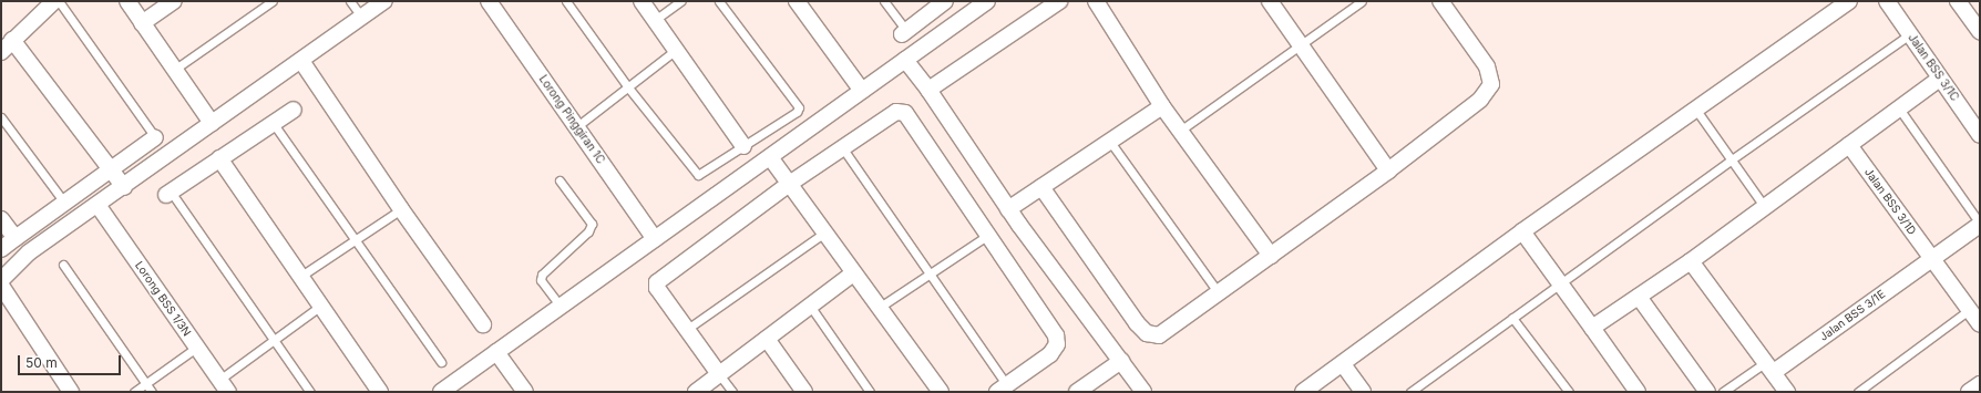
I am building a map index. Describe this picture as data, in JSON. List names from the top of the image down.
{
  "streets": {
    "street": [
      "Jalan BSS 3/1C",
      "Lorong Pinggiran 1C",
      "Jalan BSS 3/1D",
      "Lorong BSS 1/3N",
      "Jalan BSS 3/1E"
    ]
  },
  "crossings": [
    ["Jalan BSS 3/1D", "Jalan BSS 3/1E"]
  ],
  "scale_bar": "50 m"
}
